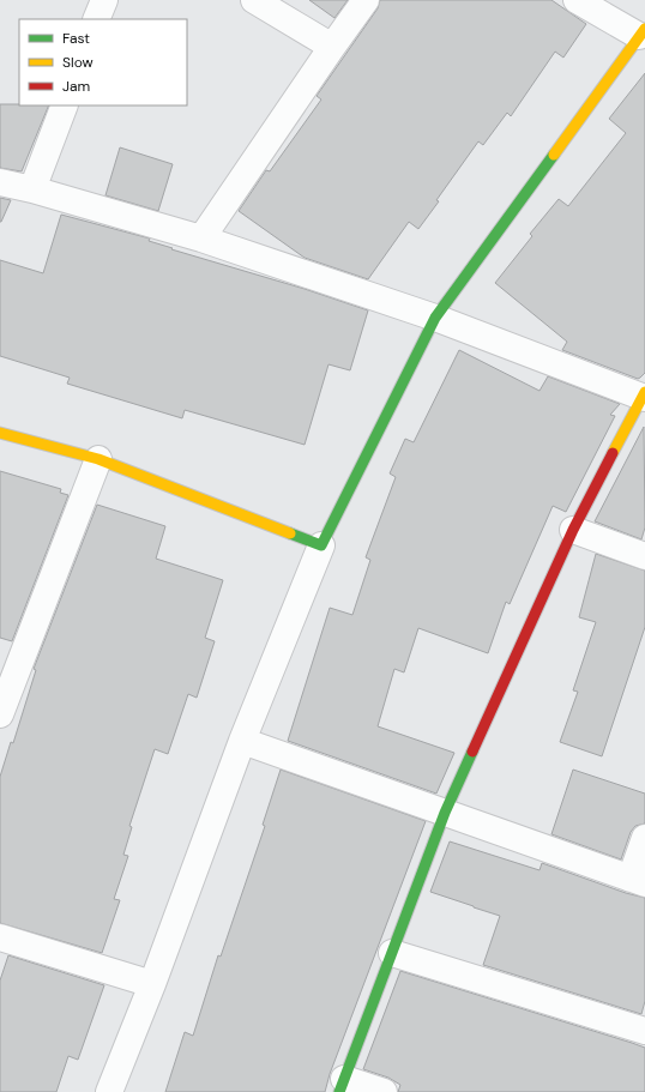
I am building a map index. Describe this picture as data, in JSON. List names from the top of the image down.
{
  "legend": ["Fast", "Slow", "Jam"]
}
